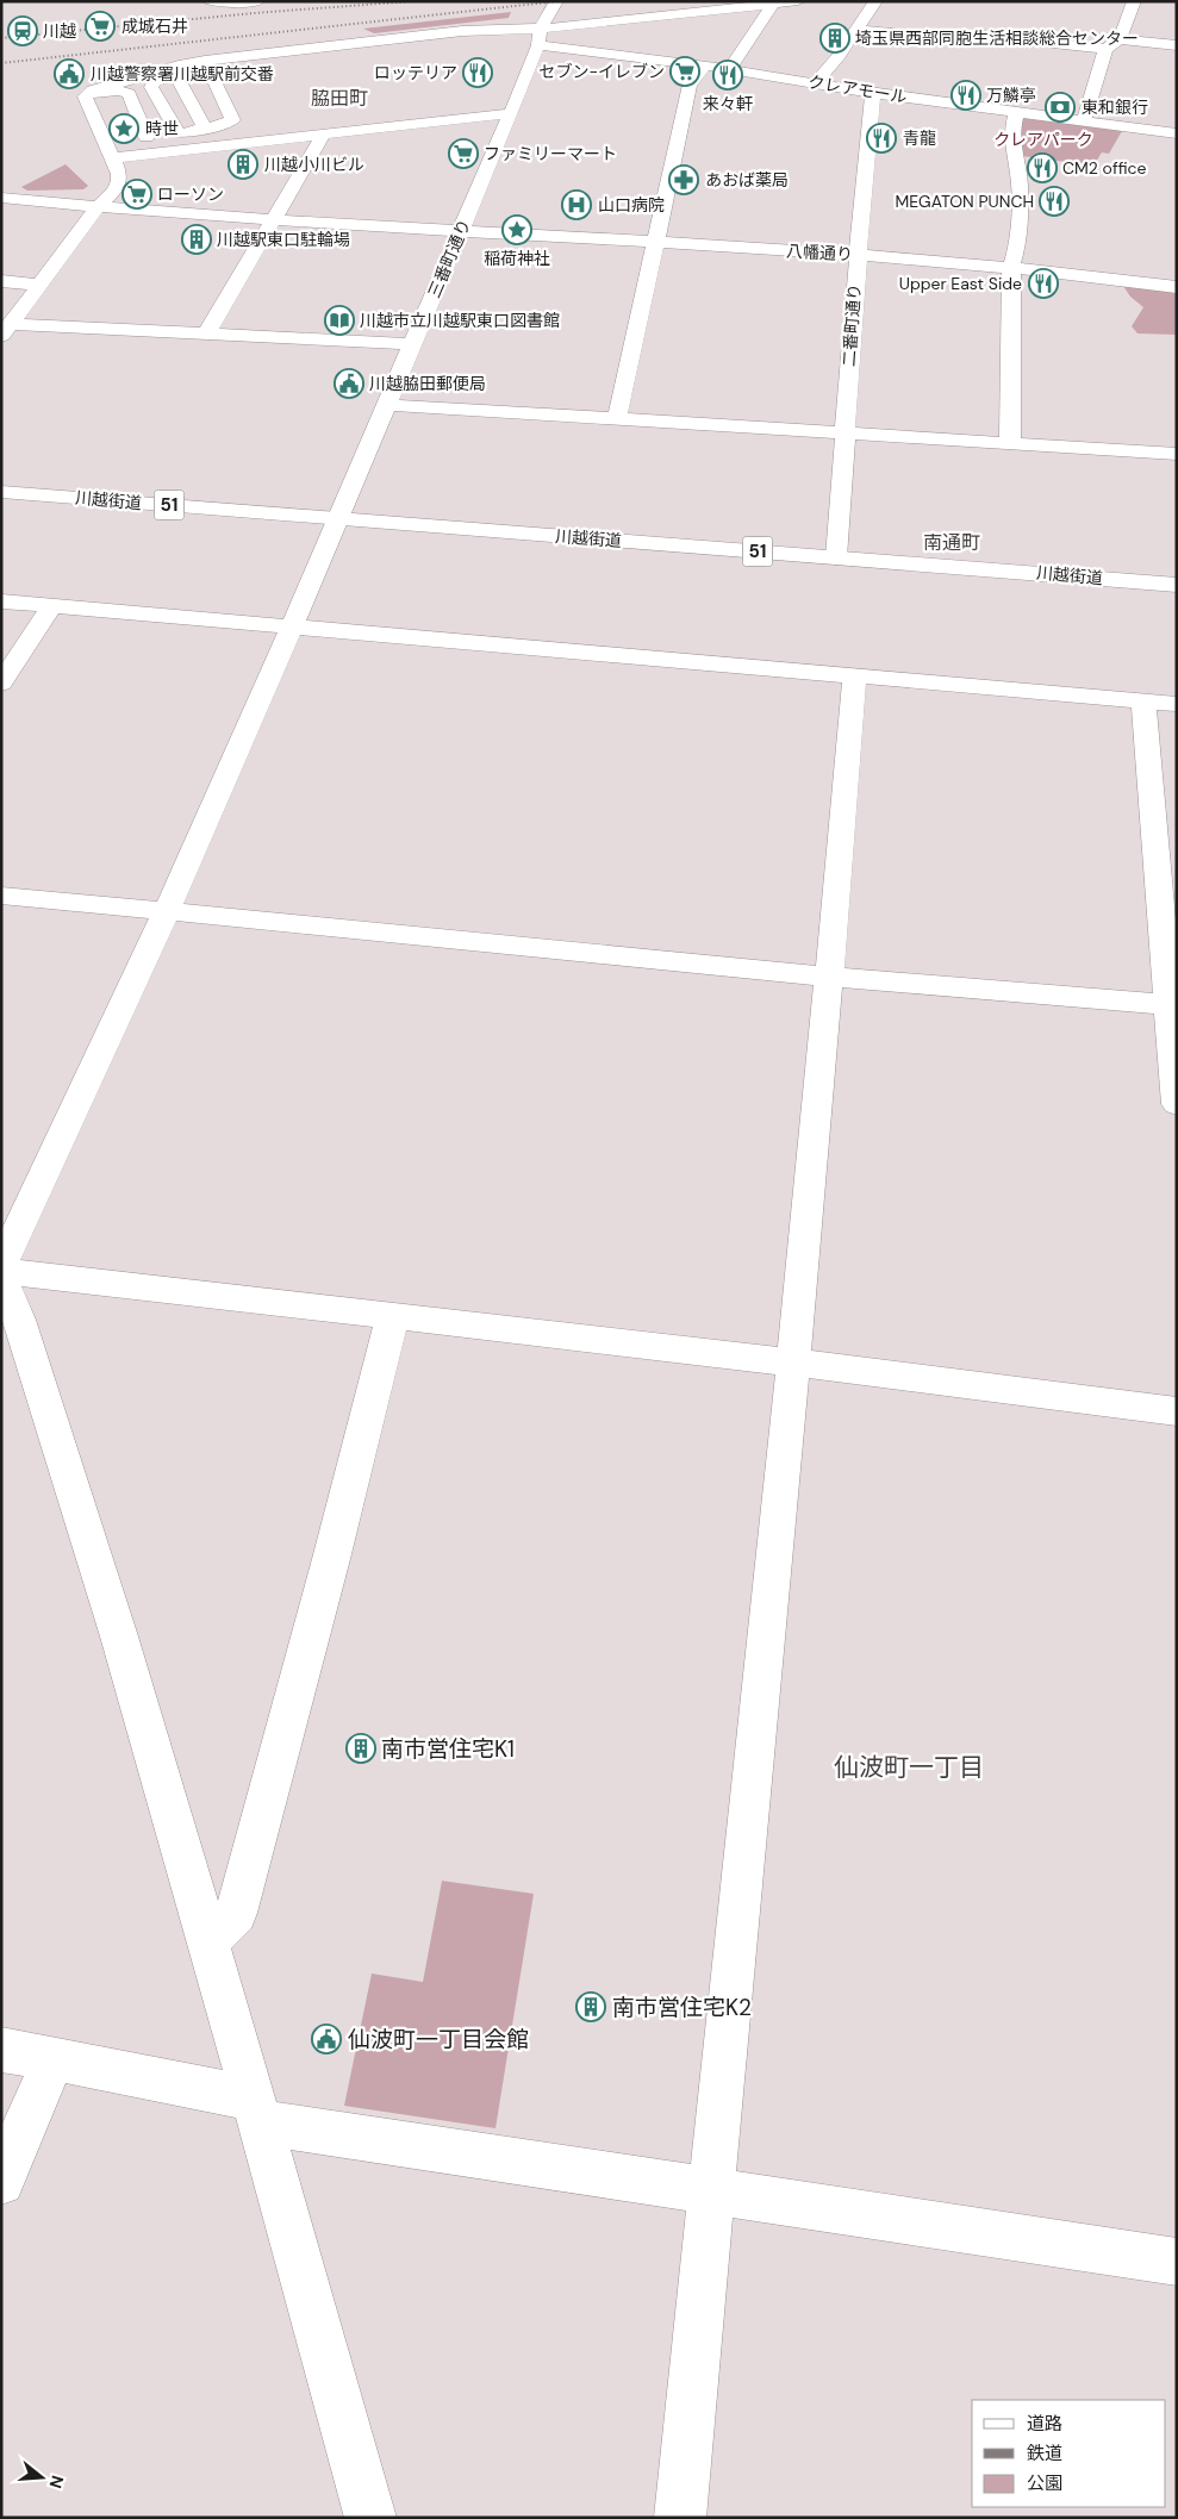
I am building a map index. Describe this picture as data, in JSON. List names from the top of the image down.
{
  "streets": {
    "street": [
      "クレアモール",
      "八幡通り",
      "三番町通り",
      "二番町通り",
      "川越街道",
      "51"
    ]
  },
  "crossings": [
    ["クレアモール", "三番町通り"],
    ["クレアモール", "二番町通り"],
    ["八幡通り", "三番町通り"],
    ["八幡通り", "二番町通り"],
    ["三番町通り", "川越街道"],
    ["二番町通り", "川越街道"]
  ],
  "districts": ["脇田町", "南通町", "仙波町一丁目"],
  "parks": ["クレアパーク"],
  "places": {
    "supermarket": [
      "成城石井",
      "セブン-イレブン",
      "ファミリーマート",
      "ローソン"
    ],
    "station": ["川越"],
    "building": [
      "埼玉県西部同胞生活相談総合センター",
      "川越小川ビル",
      "川越駅東口駐輪場",
      "南市営住宅K1",
      "南市営住宅K2"
    ],
    "restaurant": [
      "ロッテリア",
      "来々軒",
      "万鱗亭",
      "青龍",
      "CM2 office",
      "MEGATON PUNCH",
      "Upper East Side"
    ],
    "public building": ["川越警察署川越駅前交番", "川越脇田郵便局", "仙波町一丁目会館"],
    "bank": ["東和銀行"],
    "place": ["時世", "稲荷神社"],
    "pharmacy": ["あおば薬局"],
    "hospital": ["山口病院"],
    "library": ["川越市立川越駅東口図書館"]
  },
  "legend": ["道路", "鉄道", "公園"],
  "north": "right"
}
